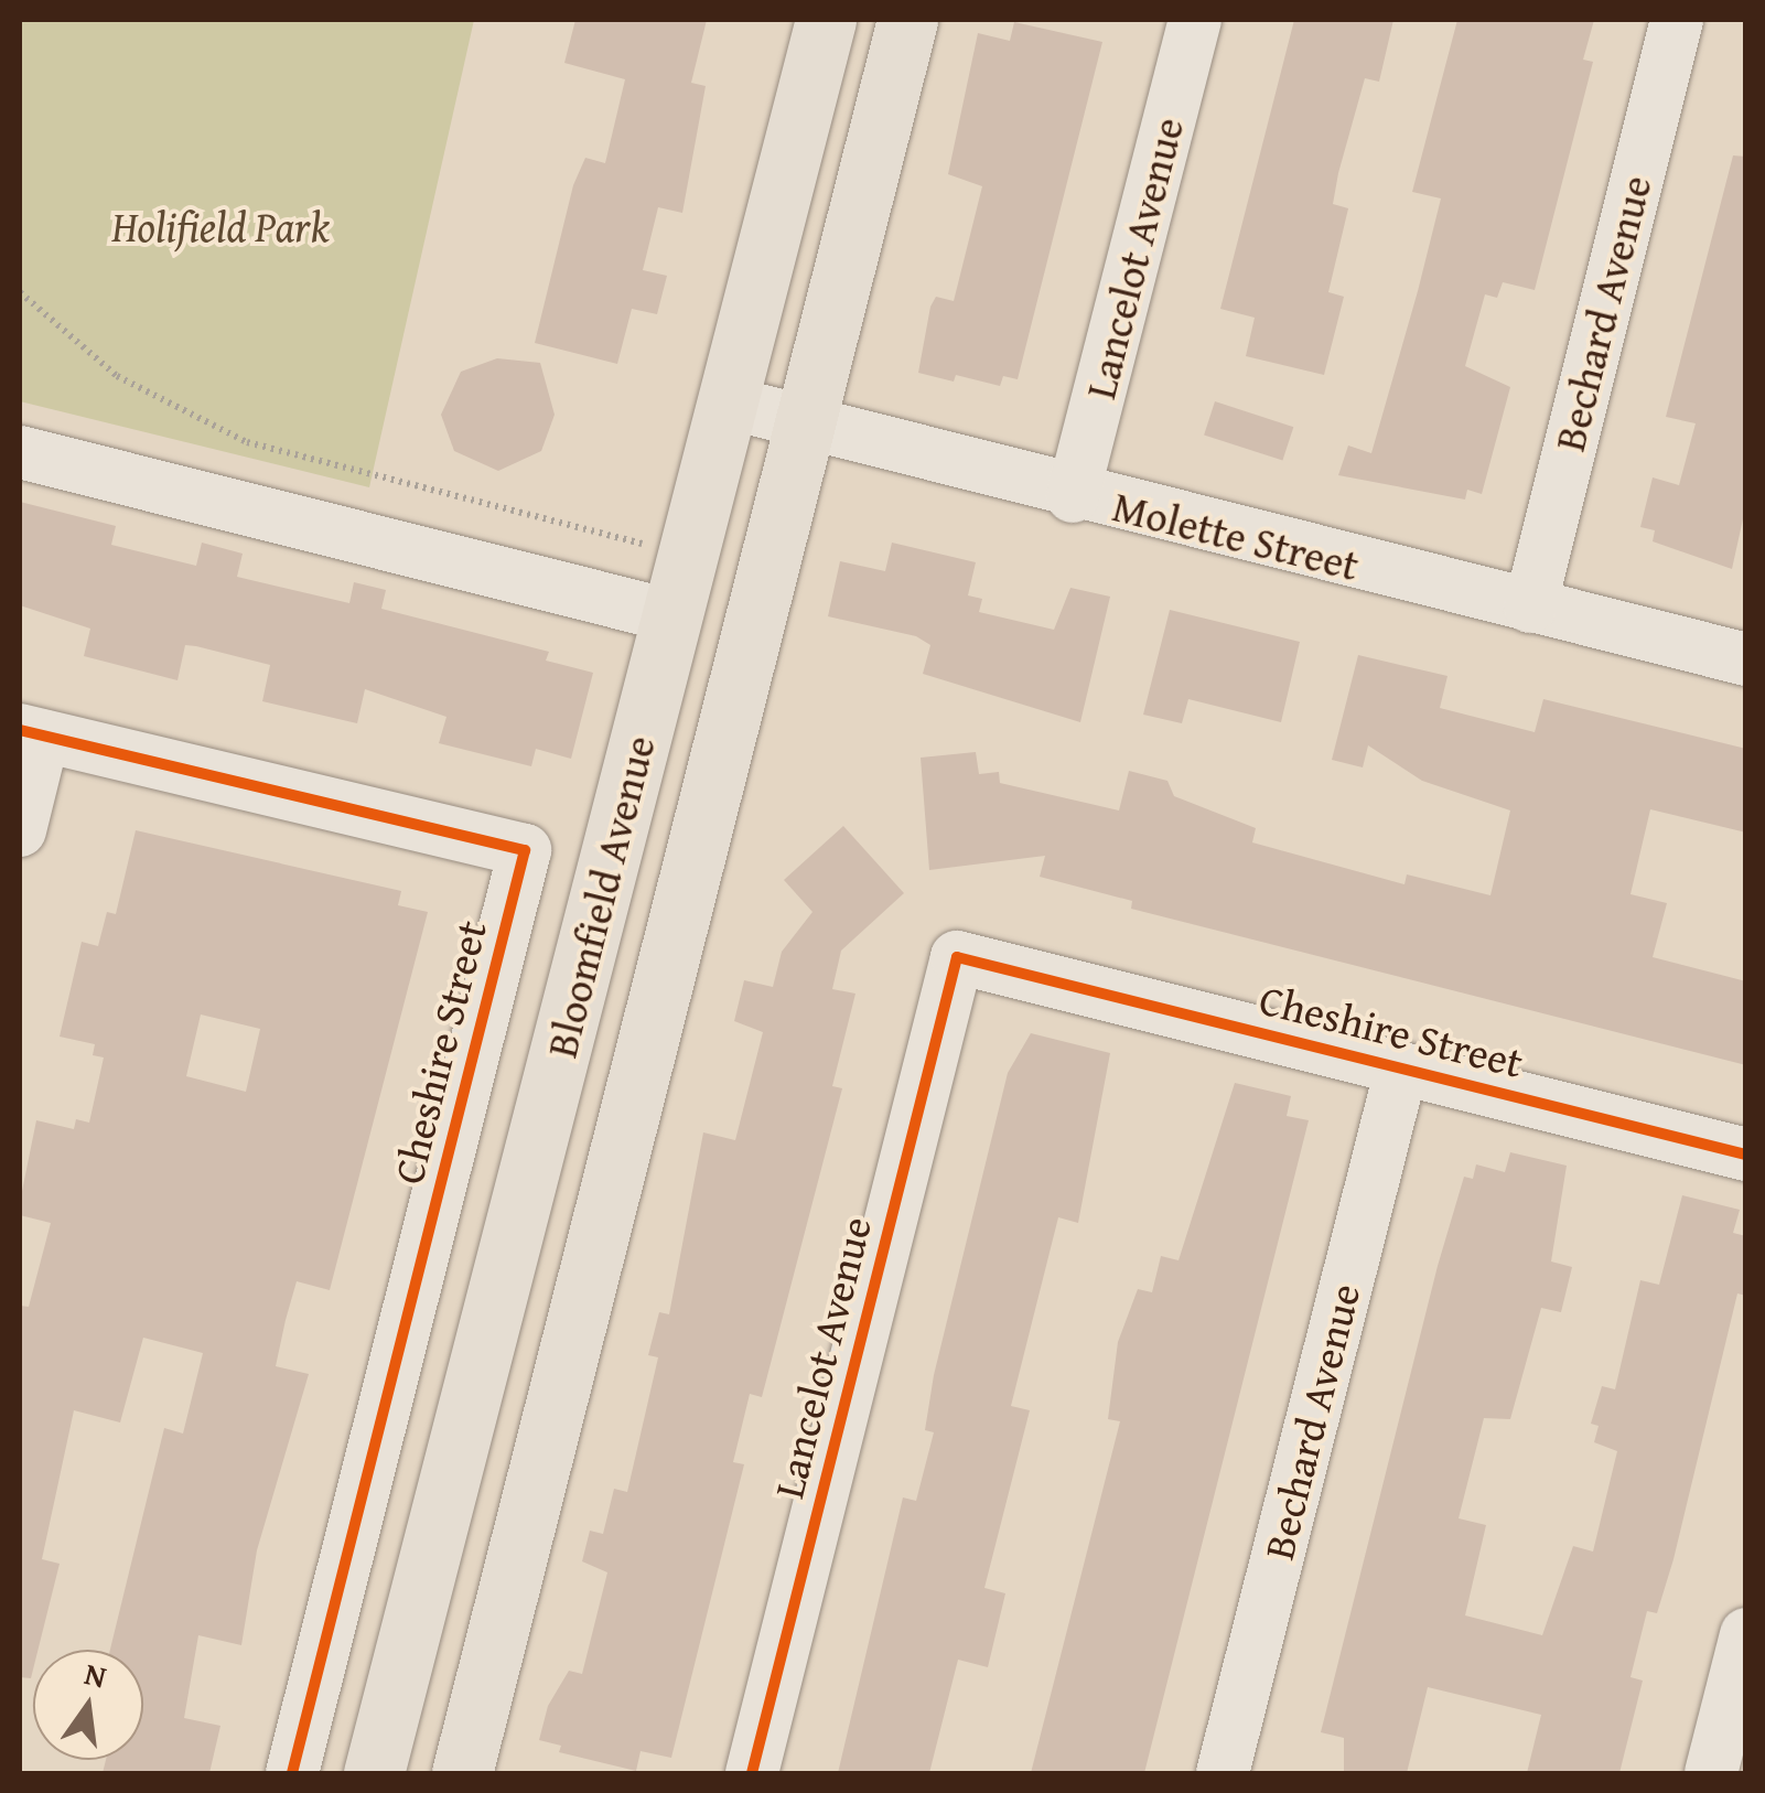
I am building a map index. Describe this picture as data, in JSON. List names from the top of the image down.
{
  "streets": {
    "main road": ["Bloomfield Avenue"],
    "street": [
      "Lancelot Avenue",
      "Bechard Avenue",
      "Molette Street",
      "Cheshire Street"
    ]
  },
  "crossings": [
    ["Lancelot Avenue", "Molette Street"],
    ["Lancelot Avenue", "Cheshire Street"],
    ["Bechard Avenue", "Molette Street"],
    ["Bechard Avenue", "Cheshire Street"],
    ["Molette Street", "Bloomfield Avenue"]
  ],
  "parks": ["Holifield Park"],
  "north": "top"
}
